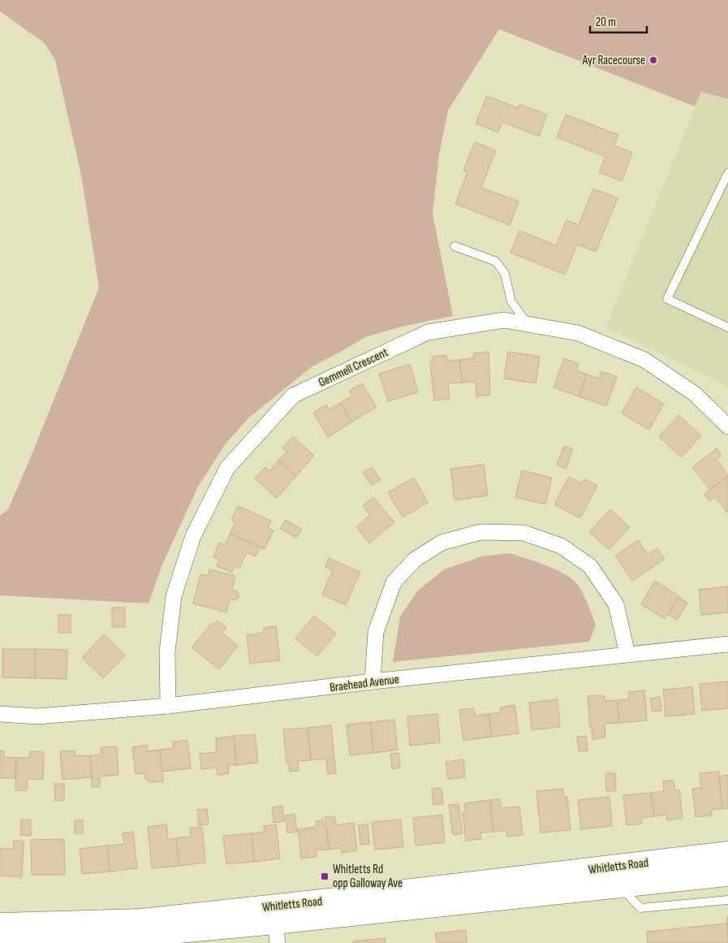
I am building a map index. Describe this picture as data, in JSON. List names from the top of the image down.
{
  "streets": {
    "main road": ["Whitletts Road"],
    "street": ["Gemmell Crescent", "Braehead Avenue"]
  },
  "crossings": [
    ["Gemmell Crescent", "Braehead Avenue"]
  ],
  "places": {
    "other": ["Ayr Racecourse"],
    "transit": ["Whitletts Rd opp Galloway Ave"]
  },
  "scale_bar": "20 m"
}
